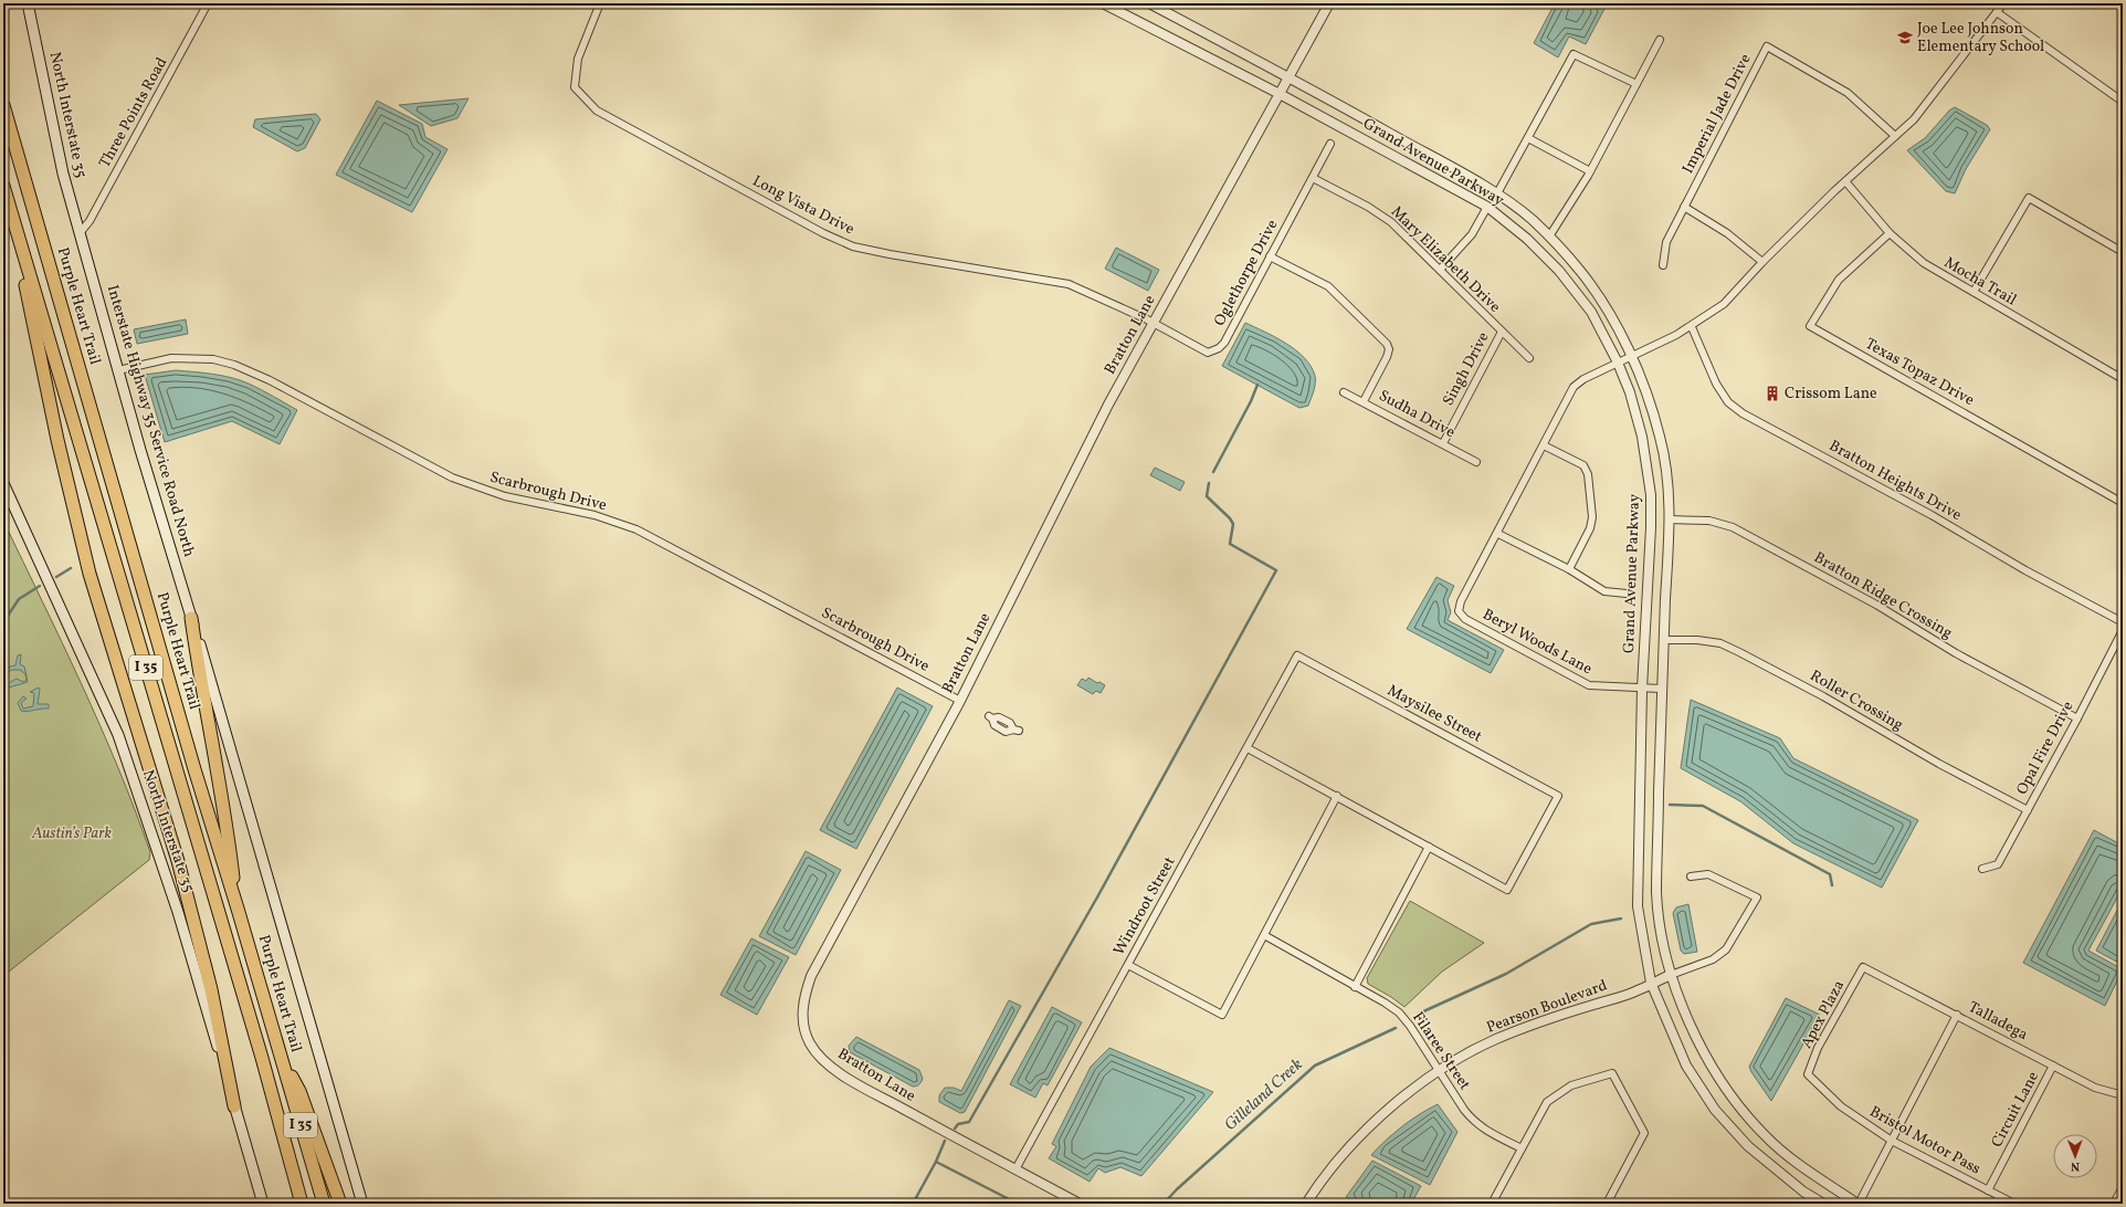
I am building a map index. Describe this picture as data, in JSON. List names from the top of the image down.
{
  "streets": {
    "highway": ["Purple Heart Trail", "I 35"],
    "main road": ["North Interstate 35", "Interstate Highway 35 Service Road North"],
    "street": [
      "Three Points Road",
      "Imperial Jade Drive",
      "Grand Avenue Parkway",
      "Long Vista Drive",
      "Mary Elizabeth Drive",
      "Oglethorpe Drive",
      "Mocha Trail",
      "Bratton Lane",
      "Singh Drive",
      "Texas Topaz Drive",
      "Sudha Drive",
      "Bratton Heights Drive",
      "Scarbrough Drive",
      "Bratton Ridge Crossing",
      "Beryl Woods Lane",
      "Roller Crossing",
      "Maysilee Street",
      "Opal Fire Drive",
      "Windroot Street",
      "Pearson Boulevard",
      "Apex Plaza",
      "Talladega",
      "Filaree Street",
      "Circuit Lane",
      "Bristol Motor Pass"
    ]
  },
  "crossings": [
    ["Three Points Road", "North Interstate 35"],
    ["Three Points Road", "Interstate Highway 35 Service Road North"],
    ["North Interstate 35", "Interstate Highway 35 Service Road North"],
    ["Grand Avenue Parkway", "Bratton Lane"],
    ["Grand Avenue Parkway", "Bratton Ridge Crossing"],
    ["Grand Avenue Parkway", "Beryl Woods Lane"],
    ["Grand Avenue Parkway", "Roller Crossing"],
    ["Grand Avenue Parkway", "Pearson Boulevard"],
    ["Long Vista Drive", "Oglethorpe Drive"],
    ["Long Vista Drive", "Bratton Lane"],
    ["Mary Elizabeth Drive", "Oglethorpe Drive"],
    ["Mary Elizabeth Drive", "Singh Drive"],
    ["Oglethorpe Drive", "Bratton Lane"],
    ["Mocha Trail", "Texas Topaz Drive"],
    ["Bratton Lane", "Scarbrough Drive"],
    ["Bratton Lane", "Windroot Street"],
    ["Singh Drive", "Sudha Drive"],
    ["Interstate Highway 35 Service Road North", "Scarbrough Drive"],
    ["Bratton Ridge Crossing", "Opal Fire Drive"],
    ["Roller Crossing", "Opal Fire Drive"],
    ["Maysilee Street", "Windroot Street"],
    ["Pearson Boulevard", "Filaree Street"],
    ["Apex Plaza", "Talladega"],
    ["Apex Plaza", "Bristol Motor Pass"],
    ["Talladega", "Circuit Lane"],
    ["Circuit Lane", "Bristol Motor Pass"]
  ],
  "water": ["Gilleland Creek"],
  "parks": ["Austin’s Park"],
  "places": {
    "school or university": ["Joe Lee Johnson Elementary School"],
    "building": ["Crissom Lane"]
  },
  "north": "bottom"
}
